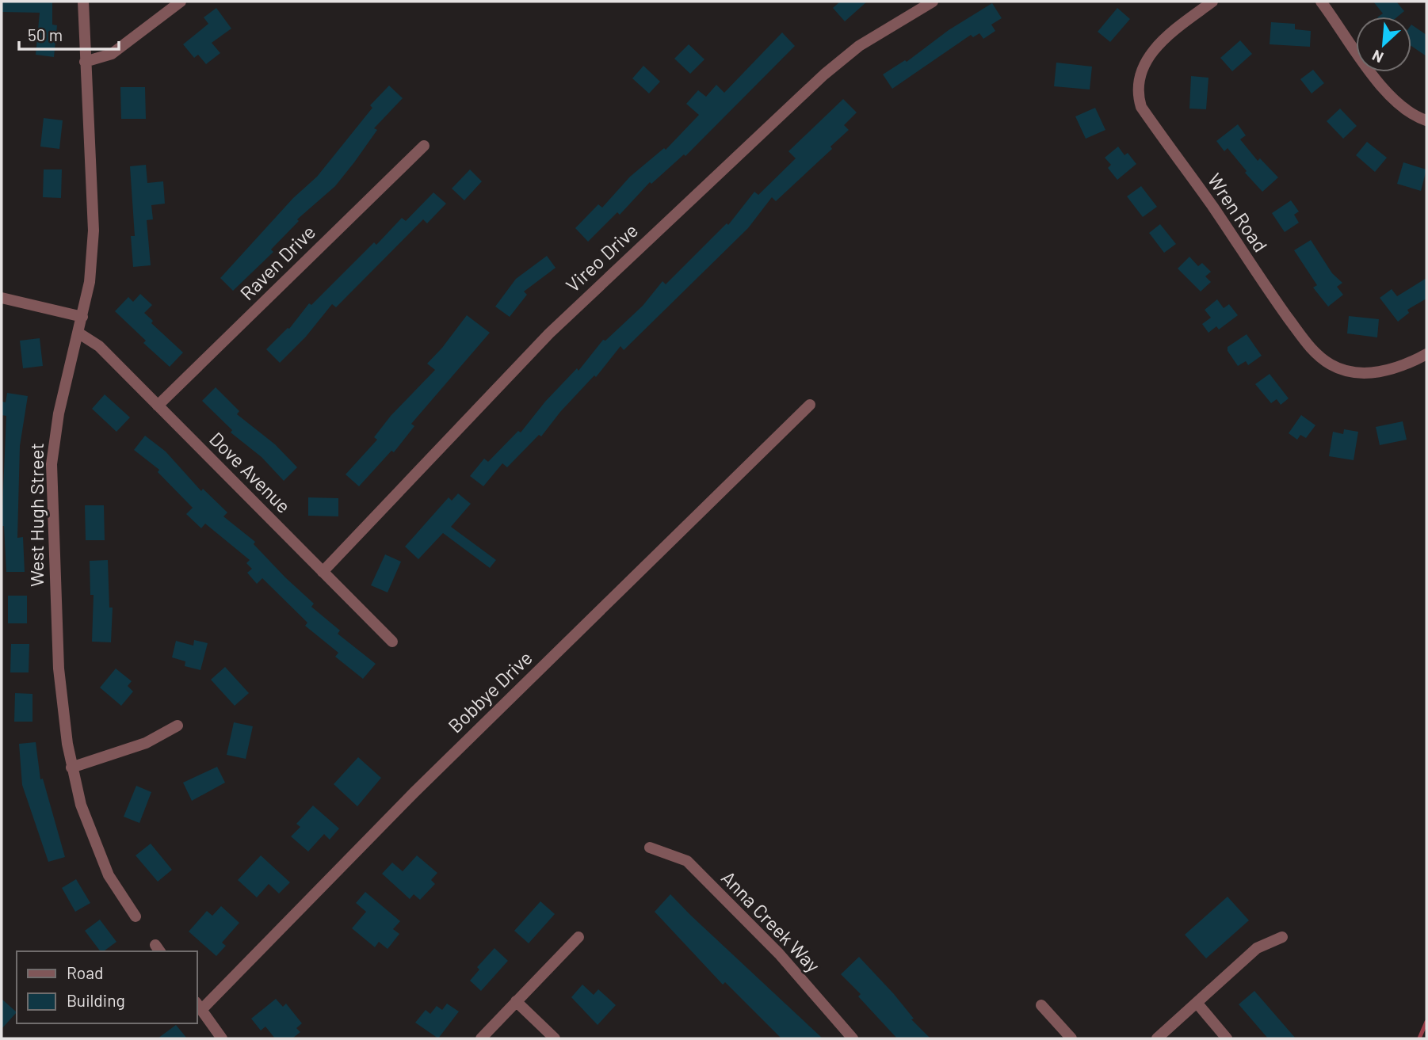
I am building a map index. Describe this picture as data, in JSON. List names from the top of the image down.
{
  "streets": {
    "street": [
      "Wren Road",
      "Vireo Drive",
      "Raven Drive",
      "Dove Avenue",
      "West Hugh Street",
      "Bobbye Drive",
      "Anna Creek Way"
    ]
  },
  "crossings": [
    ["Vireo Drive", "Dove Avenue"],
    ["Raven Drive", "Dove Avenue"],
    ["Dove Avenue", "West Hugh Street"]
  ],
  "legend": ["Road", "Building"],
  "scale_bar": "50 m",
  "north": "bottom left"
}
